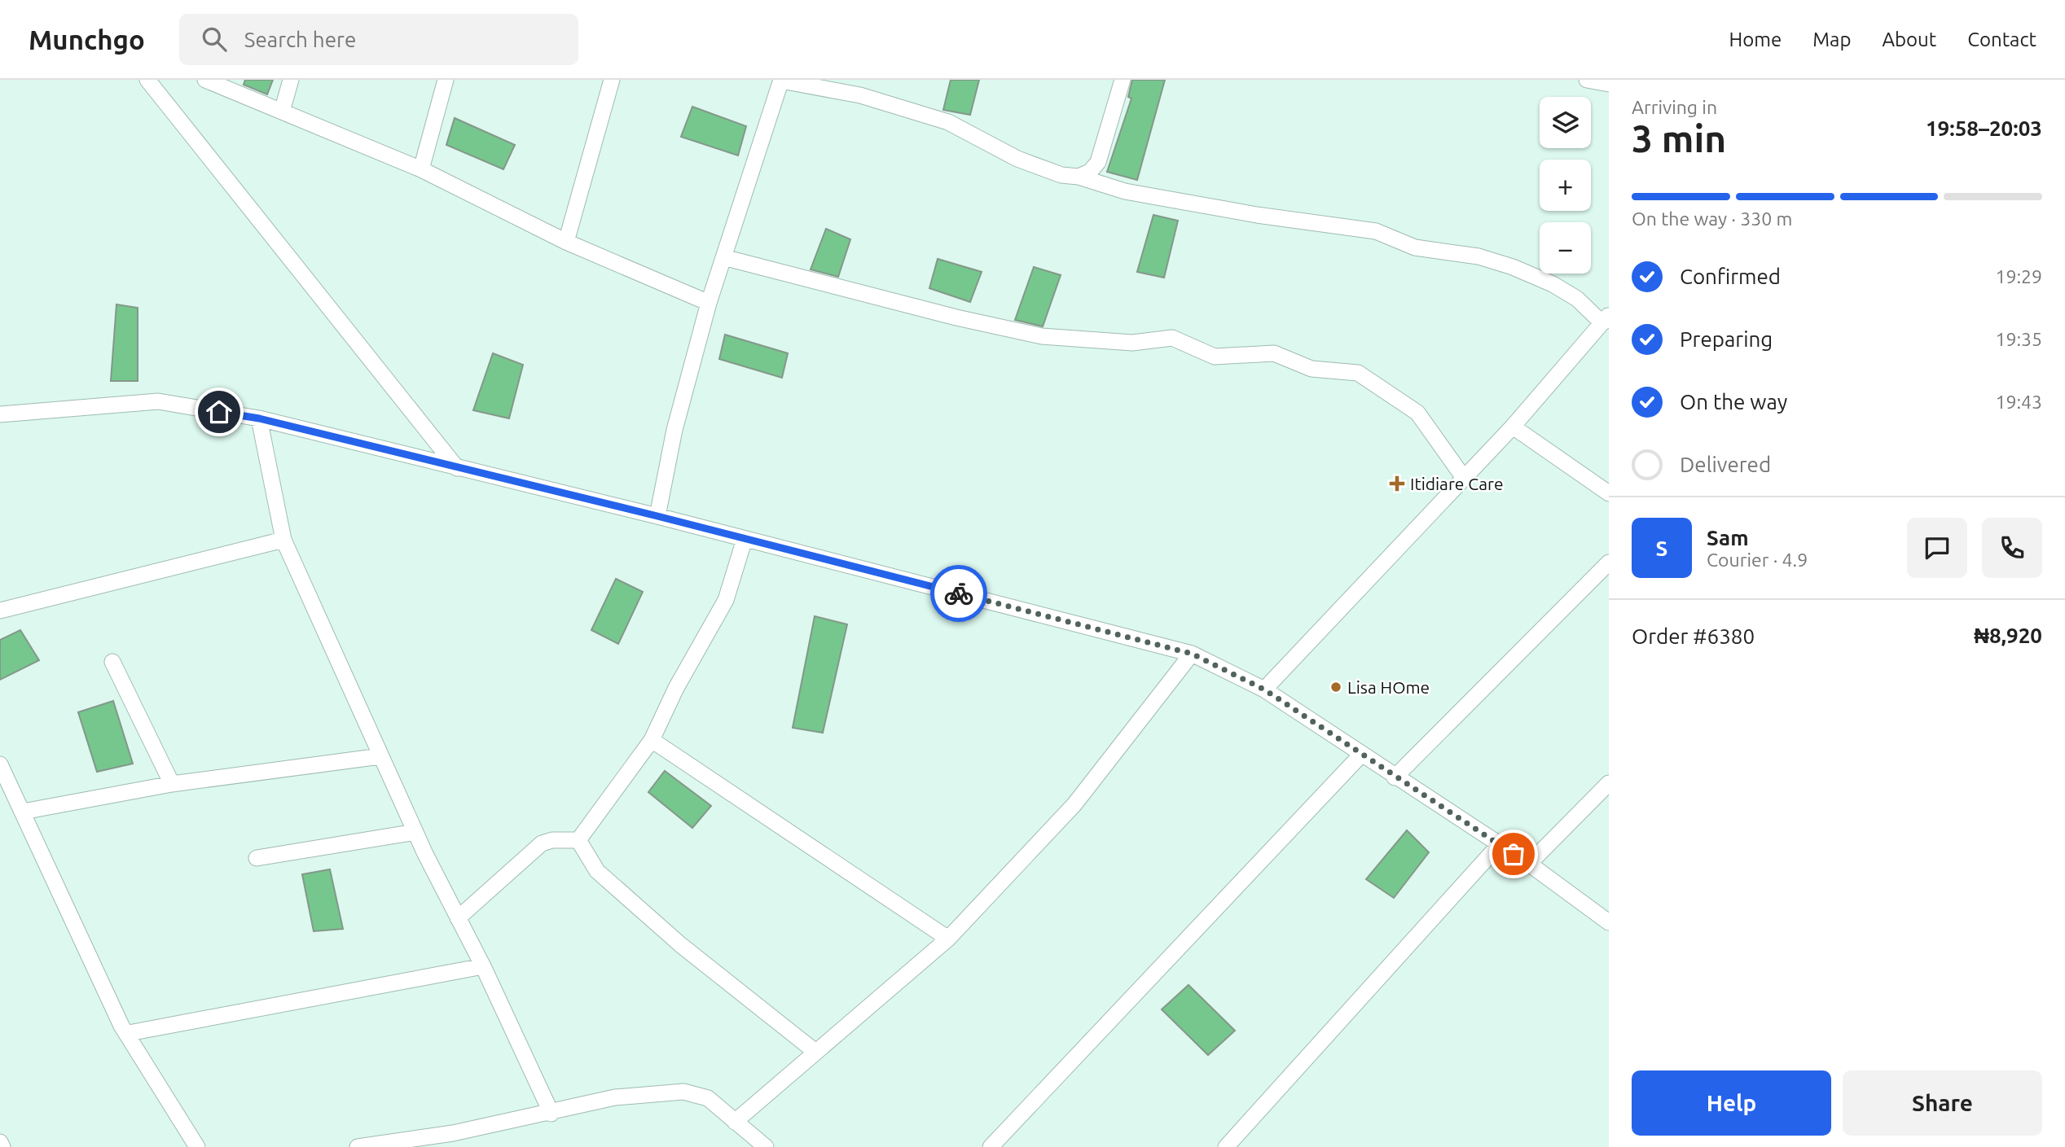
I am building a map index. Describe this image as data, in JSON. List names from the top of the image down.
{
  "places": {
    "health": ["Itidiare Care"],
    "other": ["Lisa HOme"]
  },
  "page": {
    "header": "Munchgo",
    "search": "Search here",
    "nav": [
      "Home",
      "Map",
      "About",
      "Contact"
    ],
    "heading": ["3 min", "Arriving in", "19:58–20:03"],
    "panel": [
      "Sam",
      "Courier · 4.9",
      "Order #6380",
      "₦8,920"
    ],
    "map_buttons": ["+", "−"],
    "bar": "On the way · 330 m",
    "list": [
      ["Confirmed", "19:29"],
      ["Preparing", "19:35"],
      ["On the way", "19:43"],
      "Delivered"
    ],
    "round": "S",
    "buttons": ["Help", "Share"]
  }
}
